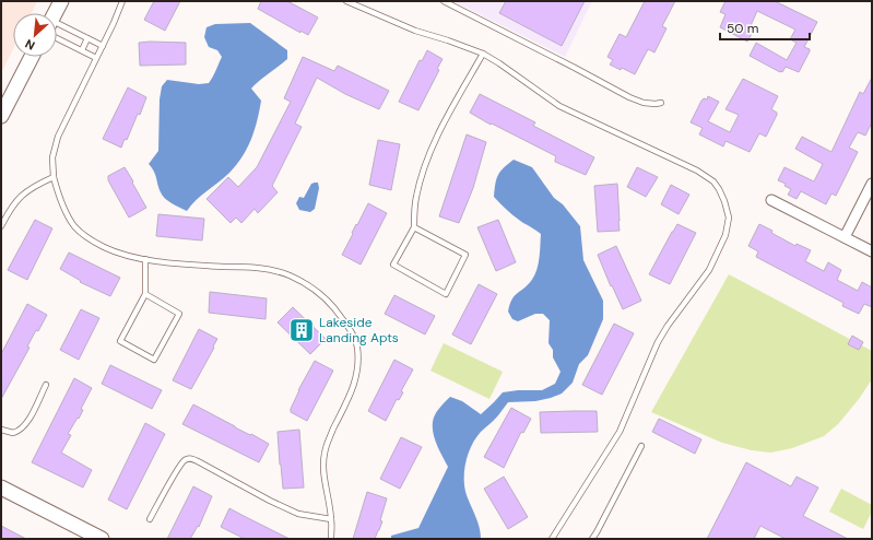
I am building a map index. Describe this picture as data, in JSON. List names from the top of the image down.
{
  "places": {
    "building": ["Lakeside Landing Apts"]
  },
  "scale_bar": "50 m",
  "north": "bottom left"
}
